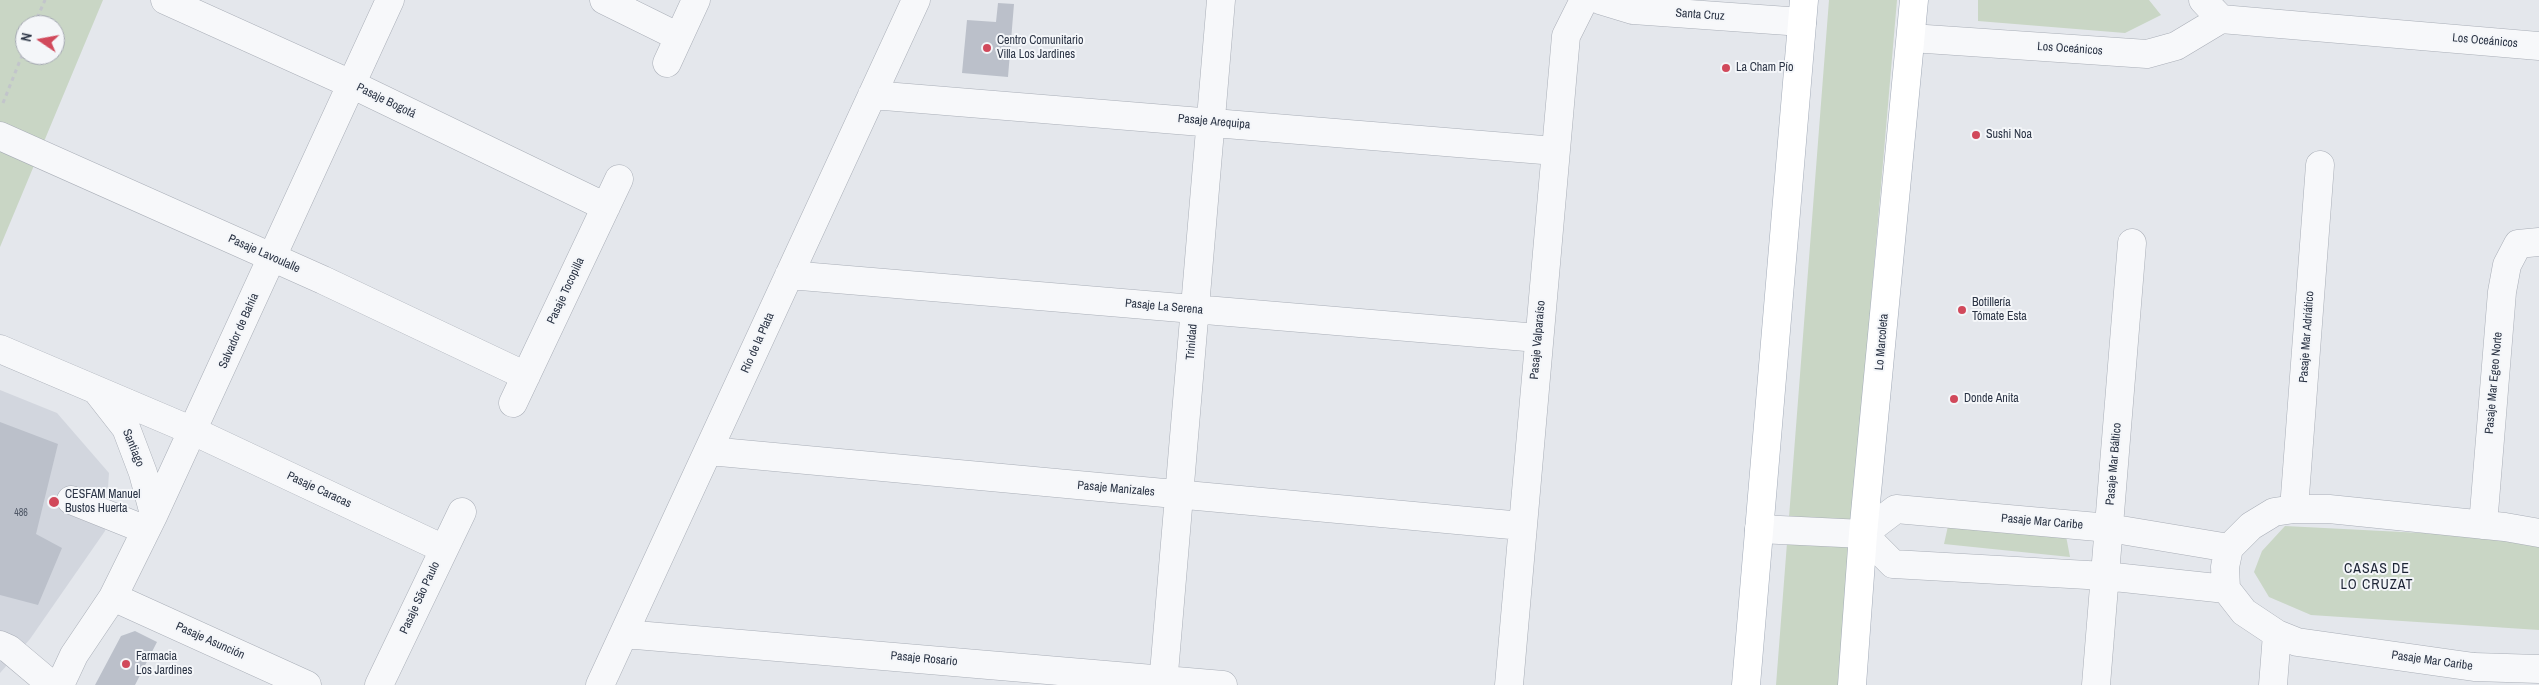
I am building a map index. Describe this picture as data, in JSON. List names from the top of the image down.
{
  "streets": {
    "main road": ["Lo Marcoleta"],
    "street": [
      "Santa Cruz",
      "Los Oceánicos",
      "Pasaje Bogotá",
      "Pasaje Arequipa",
      "Pasaje Lavoulalle",
      "Pasaje Tocopilla",
      "Pasaje La Serena",
      "Salvador de Bahía",
      "Pasaje Mar Adriático",
      "Pasaje Valparaíso",
      "Trinidad",
      "Río de la Plata",
      "Pasaje Mar Egeo Norte",
      "Santiago",
      "Pasaje Mar Báltico",
      "Pasaje Manizales",
      "Pasaje Caracas",
      "Pasaje Mar Caribe",
      "Pasaje São Paulo",
      "Pasaje Asunción",
      "Pasaje Rosario"
    ]
  },
  "crossings": [
    ["Los Oceánicos", "Lo Marcoleta"],
    ["Pasaje Bogotá", "Pasaje Tocopilla"],
    ["Pasaje Bogotá", "Salvador de Bahía"],
    ["Pasaje Arequipa", "Pasaje Valparaíso"],
    ["Pasaje Arequipa", "Trinidad"],
    ["Pasaje Arequipa", "Río de la Plata"],
    ["Pasaje Lavoulalle", "Pasaje Tocopilla"],
    ["Pasaje Lavoulalle", "Salvador de Bahía"],
    ["Pasaje La Serena", "Pasaje Valparaíso"],
    ["Pasaje La Serena", "Trinidad"],
    ["Pasaje La Serena", "Río de la Plata"],
    ["Salvador de Bahía", "Santiago"],
    ["Salvador de Bahía", "Pasaje Caracas"],
    ["Salvador de Bahía", "Pasaje Asunción"],
    ["Pasaje Valparaíso", "Pasaje Manizales"],
    ["Trinidad", "Pasaje Manizales"],
    ["Trinidad", "Pasaje Rosario"],
    ["Lo Marcoleta", "Pasaje Mar Caribe"],
    ["Río de la Plata", "Pasaje Manizales"],
    ["Río de la Plata", "Pasaje Rosario"],
    ["Santiago", "Pasaje Caracas"],
    ["Pasaje Mar Báltico", "Pasaje Mar Caribe"],
    ["Pasaje Caracas", "Pasaje São Paulo"]
  ],
  "districts": ["CASAS DE LO CRUZAT"],
  "places": [
    "Centro Comunitario Villa Los Jardines",
    "La Cham Pío",
    "Sushi Noa",
    "Botillería Tómate Esta",
    "Donde Anita",
    "CESFAM Manuel Bustos Huerta",
    "Farmacia Los Jardines"
  ],
  "house_numbers": ["486"],
  "north": "left"
}
